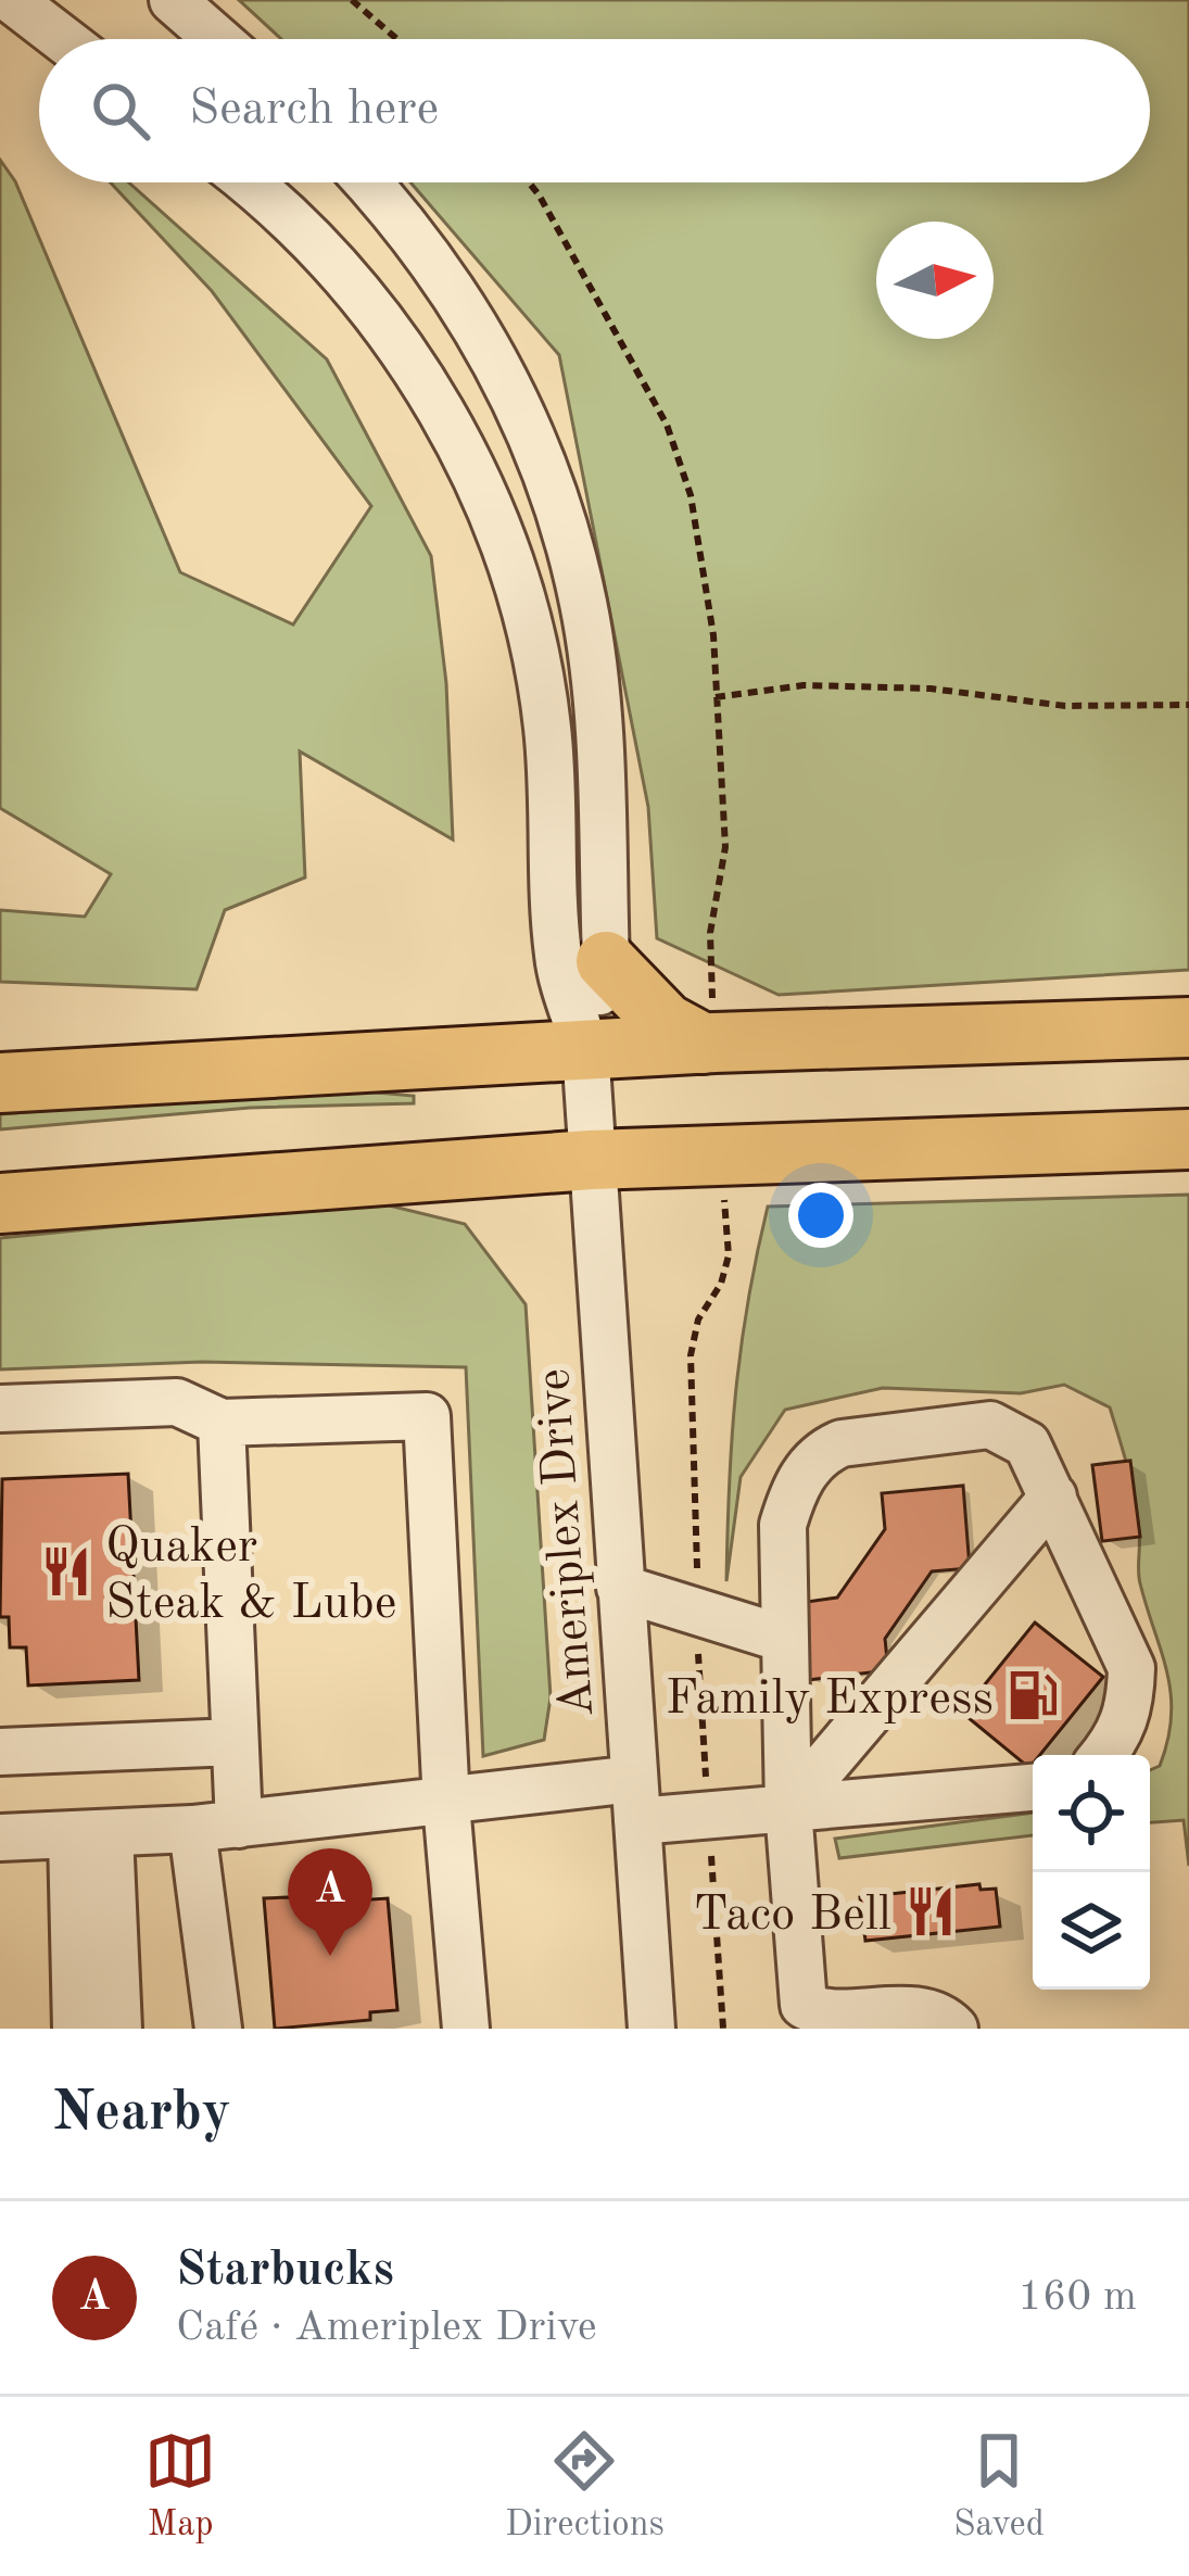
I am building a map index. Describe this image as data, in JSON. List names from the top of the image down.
{
  "streets": {
    "street": ["Ameriplex Drive"]
  },
  "places": {
    "restaurant": ["Quaker Steak & Lube", "Taco Bell"],
    "fuel station": ["Family Express"]
  },
  "north": "right",
  "page": {
    "search": "Search here",
    "pins": "A",
    "heading": "Nearby",
    "list": [
      {
        "mark": "A",
        "name": "Starbucks",
        "note": "Café · Ameriplex Drive",
        "value": "160 m"
      }
    ],
    "nav": ["Map", "Directions", "Saved"]
  }
}
